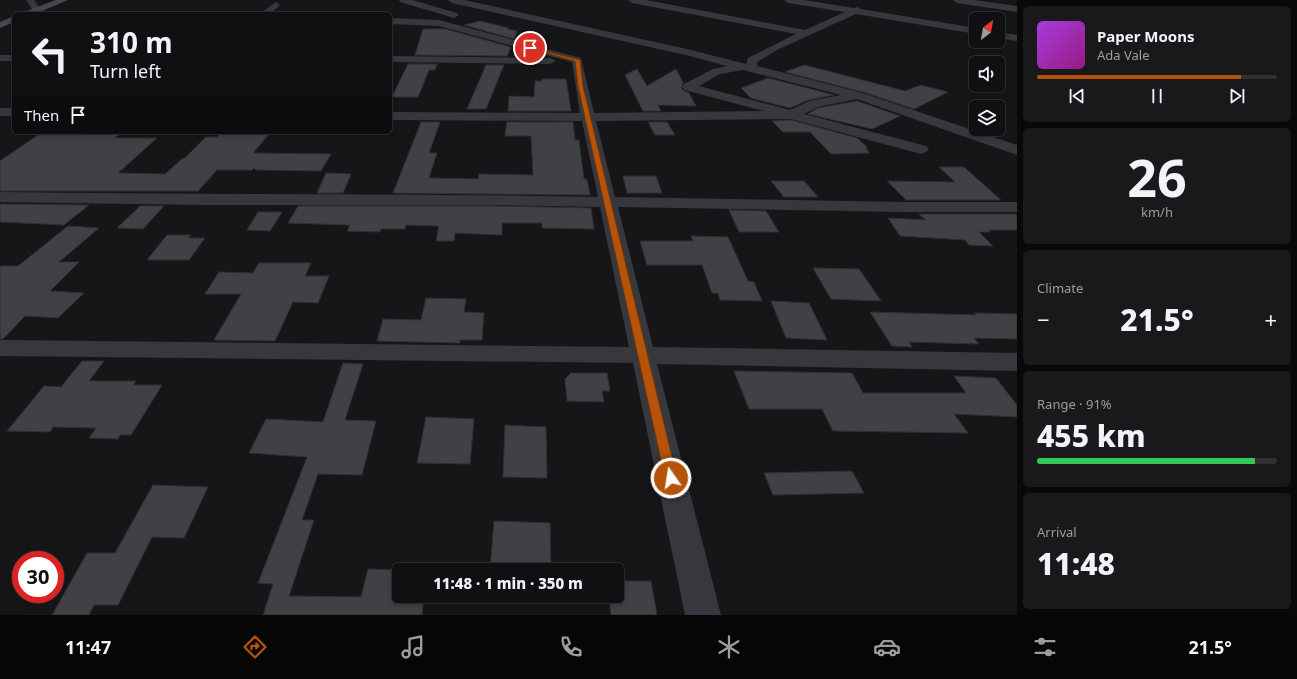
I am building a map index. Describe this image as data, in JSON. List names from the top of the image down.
{
  "north": "top right",
  "page": {
    "turn": ["310 m", "Turn left"],
    "song": ["Paper Moons", "Ada Vale"],
    "then": "Then",
    "tile": [
      ["26", "km/h"],
      "Climate",
      ["Range · 91%", "455 km"],
      ["Arrival", "11:48"]
    ],
    "heat": ["−", "21.5°", "+"],
    "limit": "30",
    "trip": "11:48 · 1 min · 350 m",
    "tabs": ["11:47", "21.5°"]
  }
}
